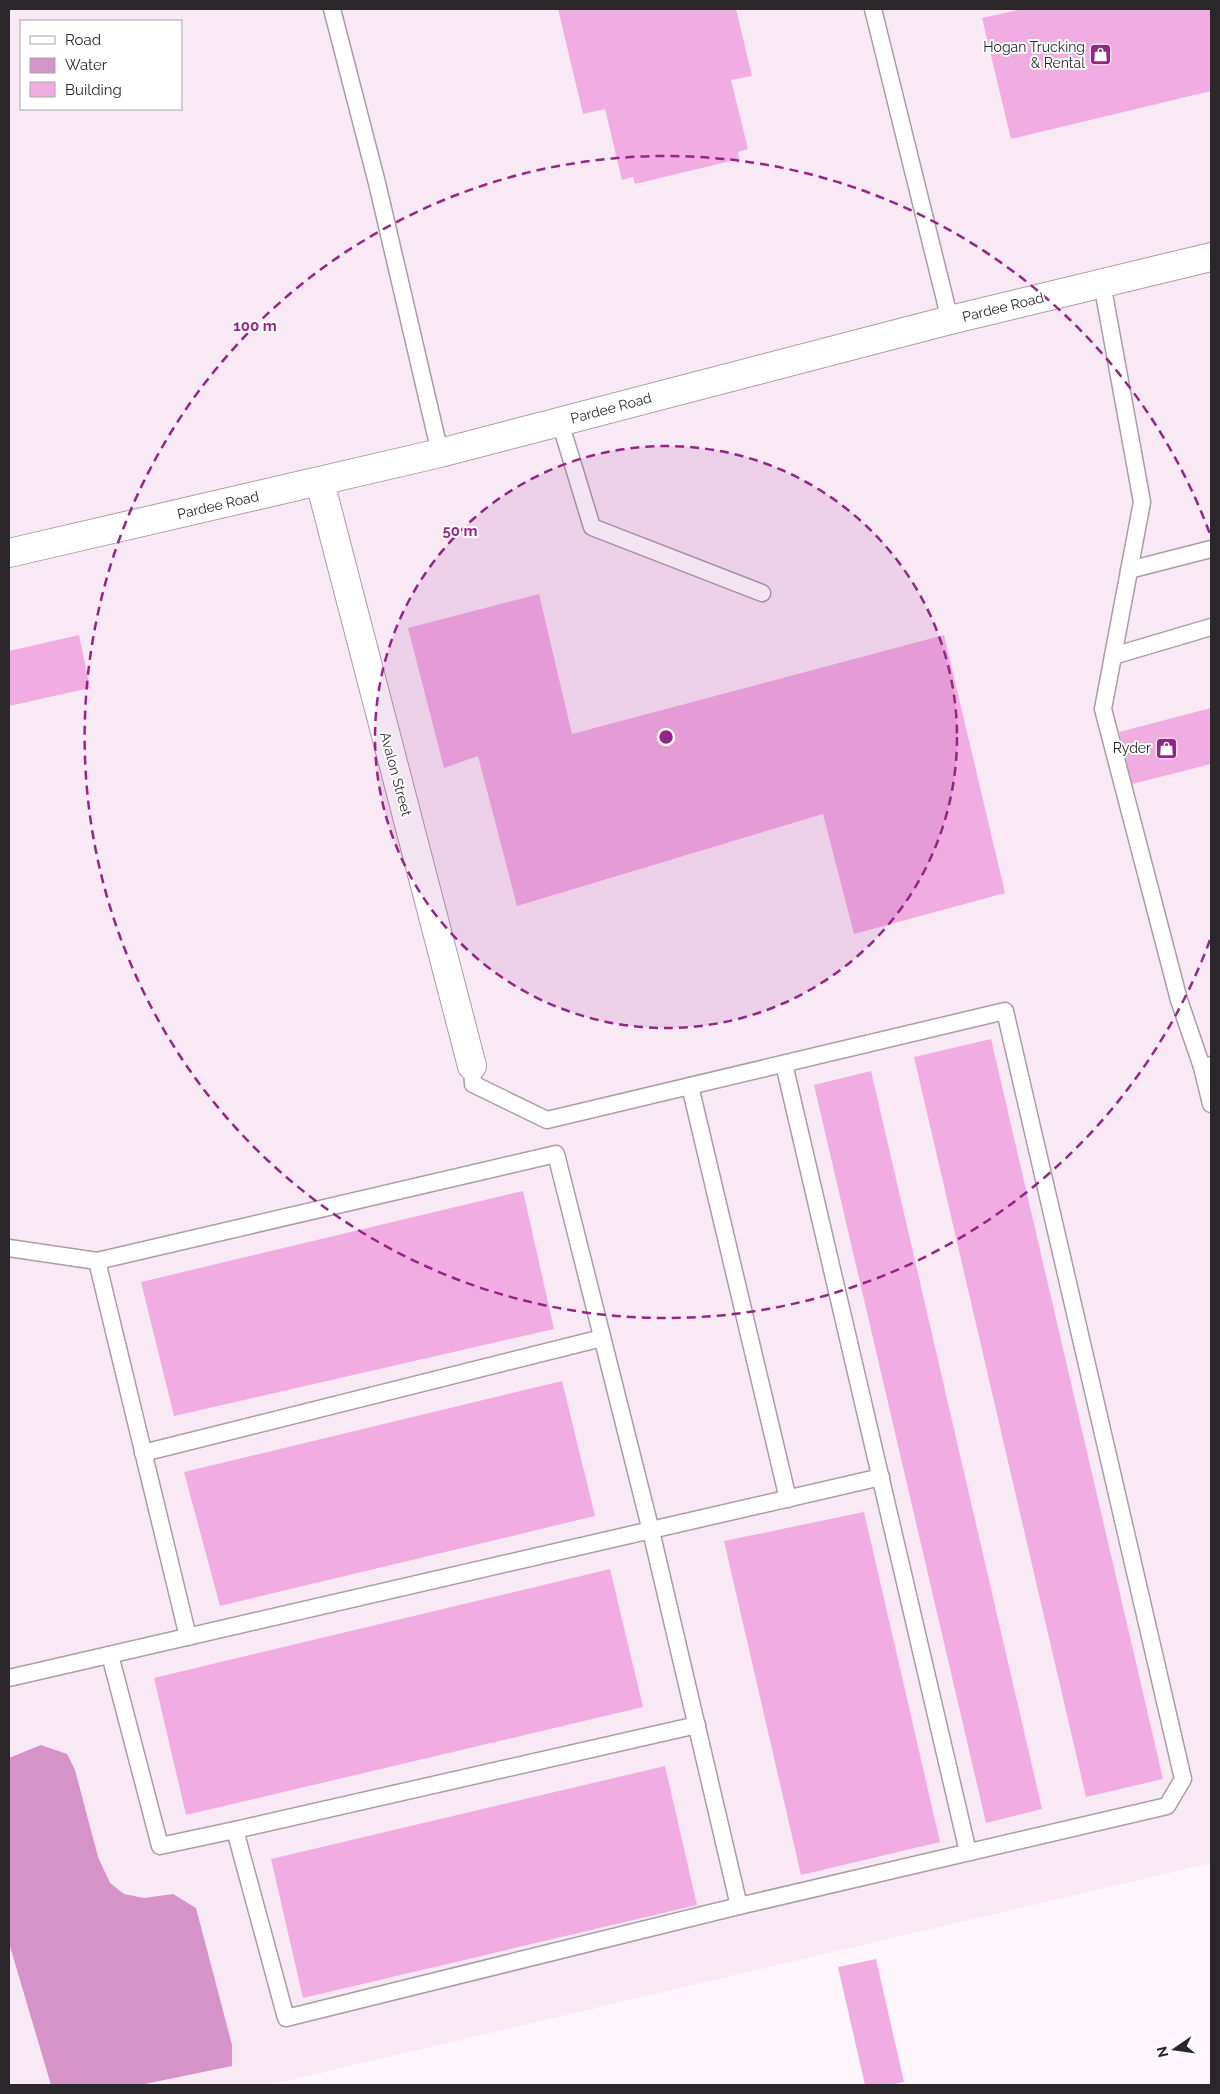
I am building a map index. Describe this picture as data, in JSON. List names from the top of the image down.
{
  "streets": {
    "street": ["Pardee Road", "Avalon Street"]
  },
  "crossings": [
    ["Pardee Road", "Avalon Street"]
  ],
  "places": {
    "shop": ["Hogan Trucking & Rental", "Ryder"]
  },
  "legend": ["Road", "Water", "Building"],
  "north": "left",
  "rings": ["100 m", "50 m"]
}
